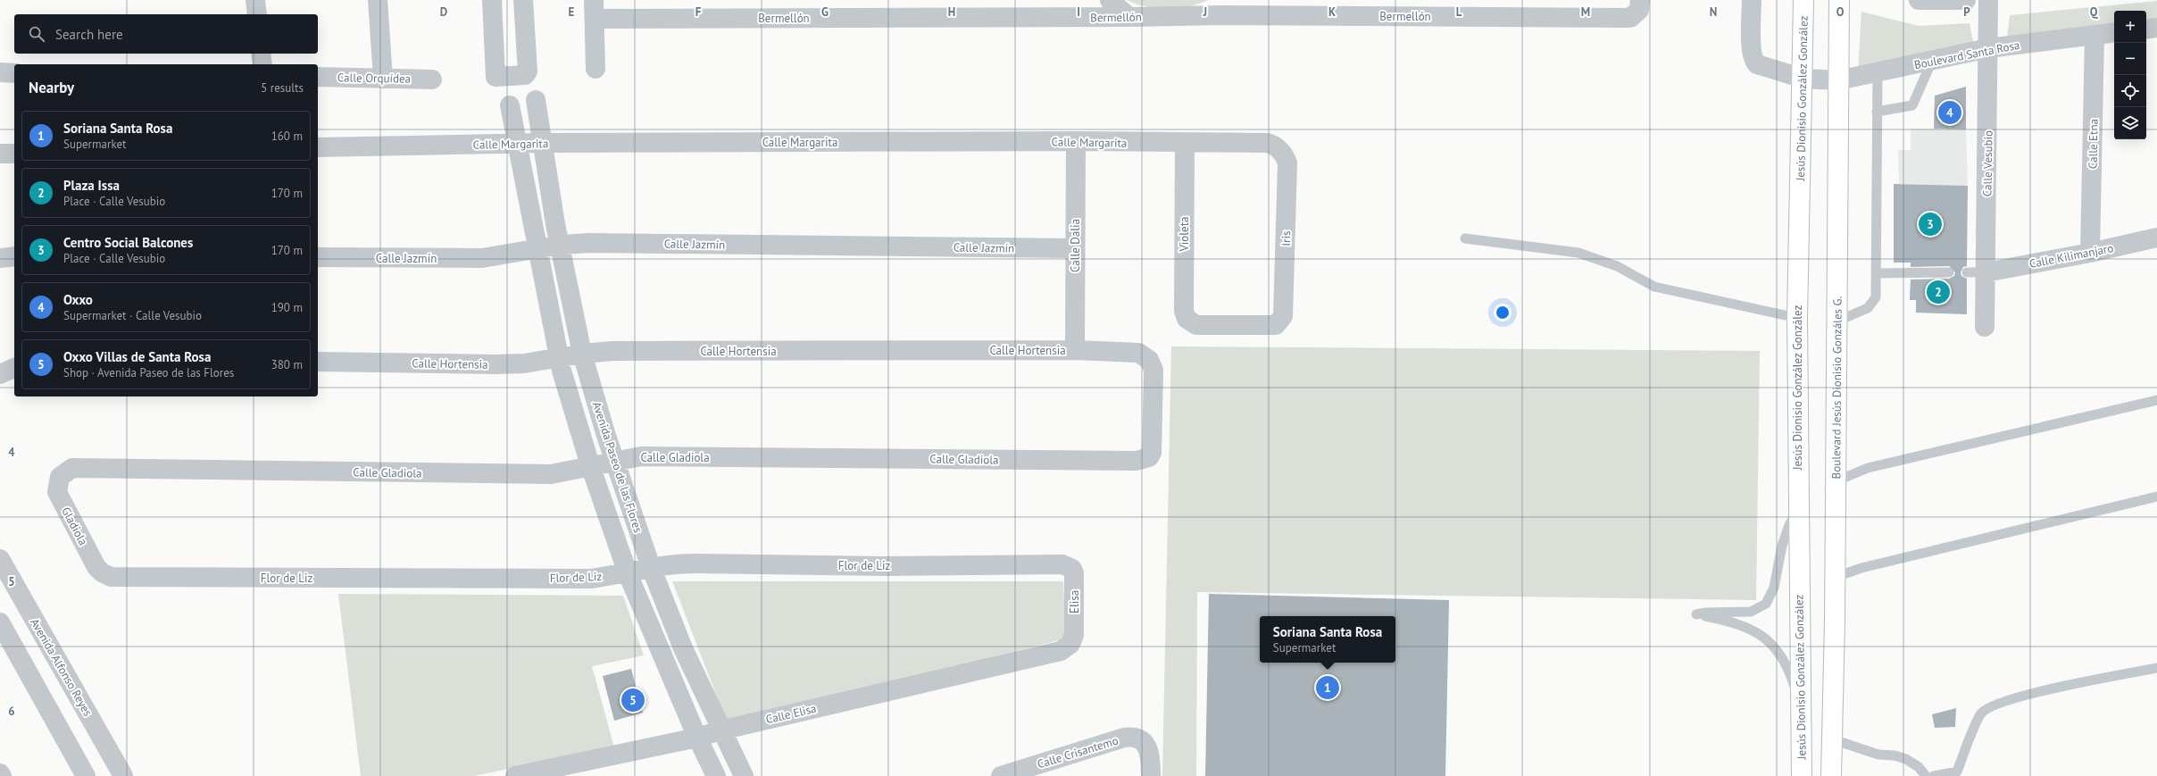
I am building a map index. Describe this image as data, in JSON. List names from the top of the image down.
{
  "streets": {
    "main road": ["Jesús Dionisio González González", "Boulevard Jesús Dionisio Gonzáles G."],
    "street": [
      "Bermellón",
      "Boulevard Santa Rosa",
      "Calle Orquídea",
      "Calle Margarita",
      "Calle Etna",
      "Calle Vesubio",
      "Violeta",
      "Iris",
      "Calle Jazmín",
      "Calle Dalia",
      "Calle Kilimanjaro",
      "Calle Hortensia",
      "Calle Gladiola",
      "Avenida Paseo de las Flores",
      "Gladiola",
      "Flor de Liz",
      "Elisa",
      "Avenida Alfonso Reyes",
      "Calle Elisa",
      "Calle Crisantemo"
    ]
  },
  "crossings": [
    ["Boulevard Santa Rosa", "Jesús Dionisio González González"],
    ["Boulevard Santa Rosa", "Calle Etna"],
    ["Boulevard Santa Rosa", "Calle Vesubio"],
    ["Boulevard Santa Rosa", "Boulevard Jesús Dionisio Gonzáles G."],
    ["Calle Margarita", "Violeta"],
    ["Calle Margarita", "Iris"],
    ["Calle Margarita", "Calle Dalia"],
    ["Calle Margarita", "Avenida Paseo de las Flores"],
    ["Calle Etna", "Calle Kilimanjaro"],
    ["Calle Vesubio", "Calle Kilimanjaro"],
    ["Violeta", "Iris"],
    ["Calle Jazmín", "Calle Dalia"],
    ["Calle Jazmín", "Avenida Paseo de las Flores"],
    ["Calle Dalia", "Calle Hortensia"],
    ["Calle Hortensia", "Calle Gladiola"],
    ["Calle Hortensia", "Avenida Paseo de las Flores"],
    ["Calle Gladiola", "Avenida Paseo de las Flores"],
    ["Calle Gladiola", "Gladiola"],
    ["Avenida Paseo de las Flores", "Flor de Liz"],
    ["Avenida Paseo de las Flores", "Calle Elisa"],
    ["Gladiola", "Flor de Liz"],
    ["Flor de Liz", "Elisa"],
    ["Elisa", "Calle Elisa"]
  ],
  "page": {
    "map_buttons": ["+", "−"],
    "search": "Search here",
    "heading": ["Nearby", "5 results"],
    "pins": [
      "4",
      "3",
      "2",
      "1",
      "5"
    ],
    "list": [
      {
        "mark": "1",
        "name": "Soriana Santa Rosa",
        "note": "Supermarket",
        "value": "160 m"
      },
      {
        "mark": "2",
        "name": "Plaza Issa",
        "note": "Place · Calle Vesubio",
        "value": "170 m"
      },
      {
        "mark": "3",
        "name": "Centro Social Balcones",
        "note": "Place · Calle Vesubio",
        "value": "170 m"
      },
      {
        "mark": "4",
        "name": "Oxxo",
        "note": "Supermarket · Calle Vesubio",
        "value": "190 m"
      },
      {
        "mark": "5",
        "name": "Oxxo Villas de Santa Rosa",
        "note": "Shop · Avenida Paseo de las Flores",
        "value": "380 m"
      }
    ],
    "popup": ["Soriana Santa Rosa", "Supermarket"]
  },
  "grid": {
    "columns": [
      "D",
      "E",
      "F",
      "G",
      "H",
      "I",
      "J",
      "K",
      "L",
      "M",
      "N",
      "O",
      "P",
      "Q"
    ],
    "rows": ["4", "5", "6"]
  }
}
